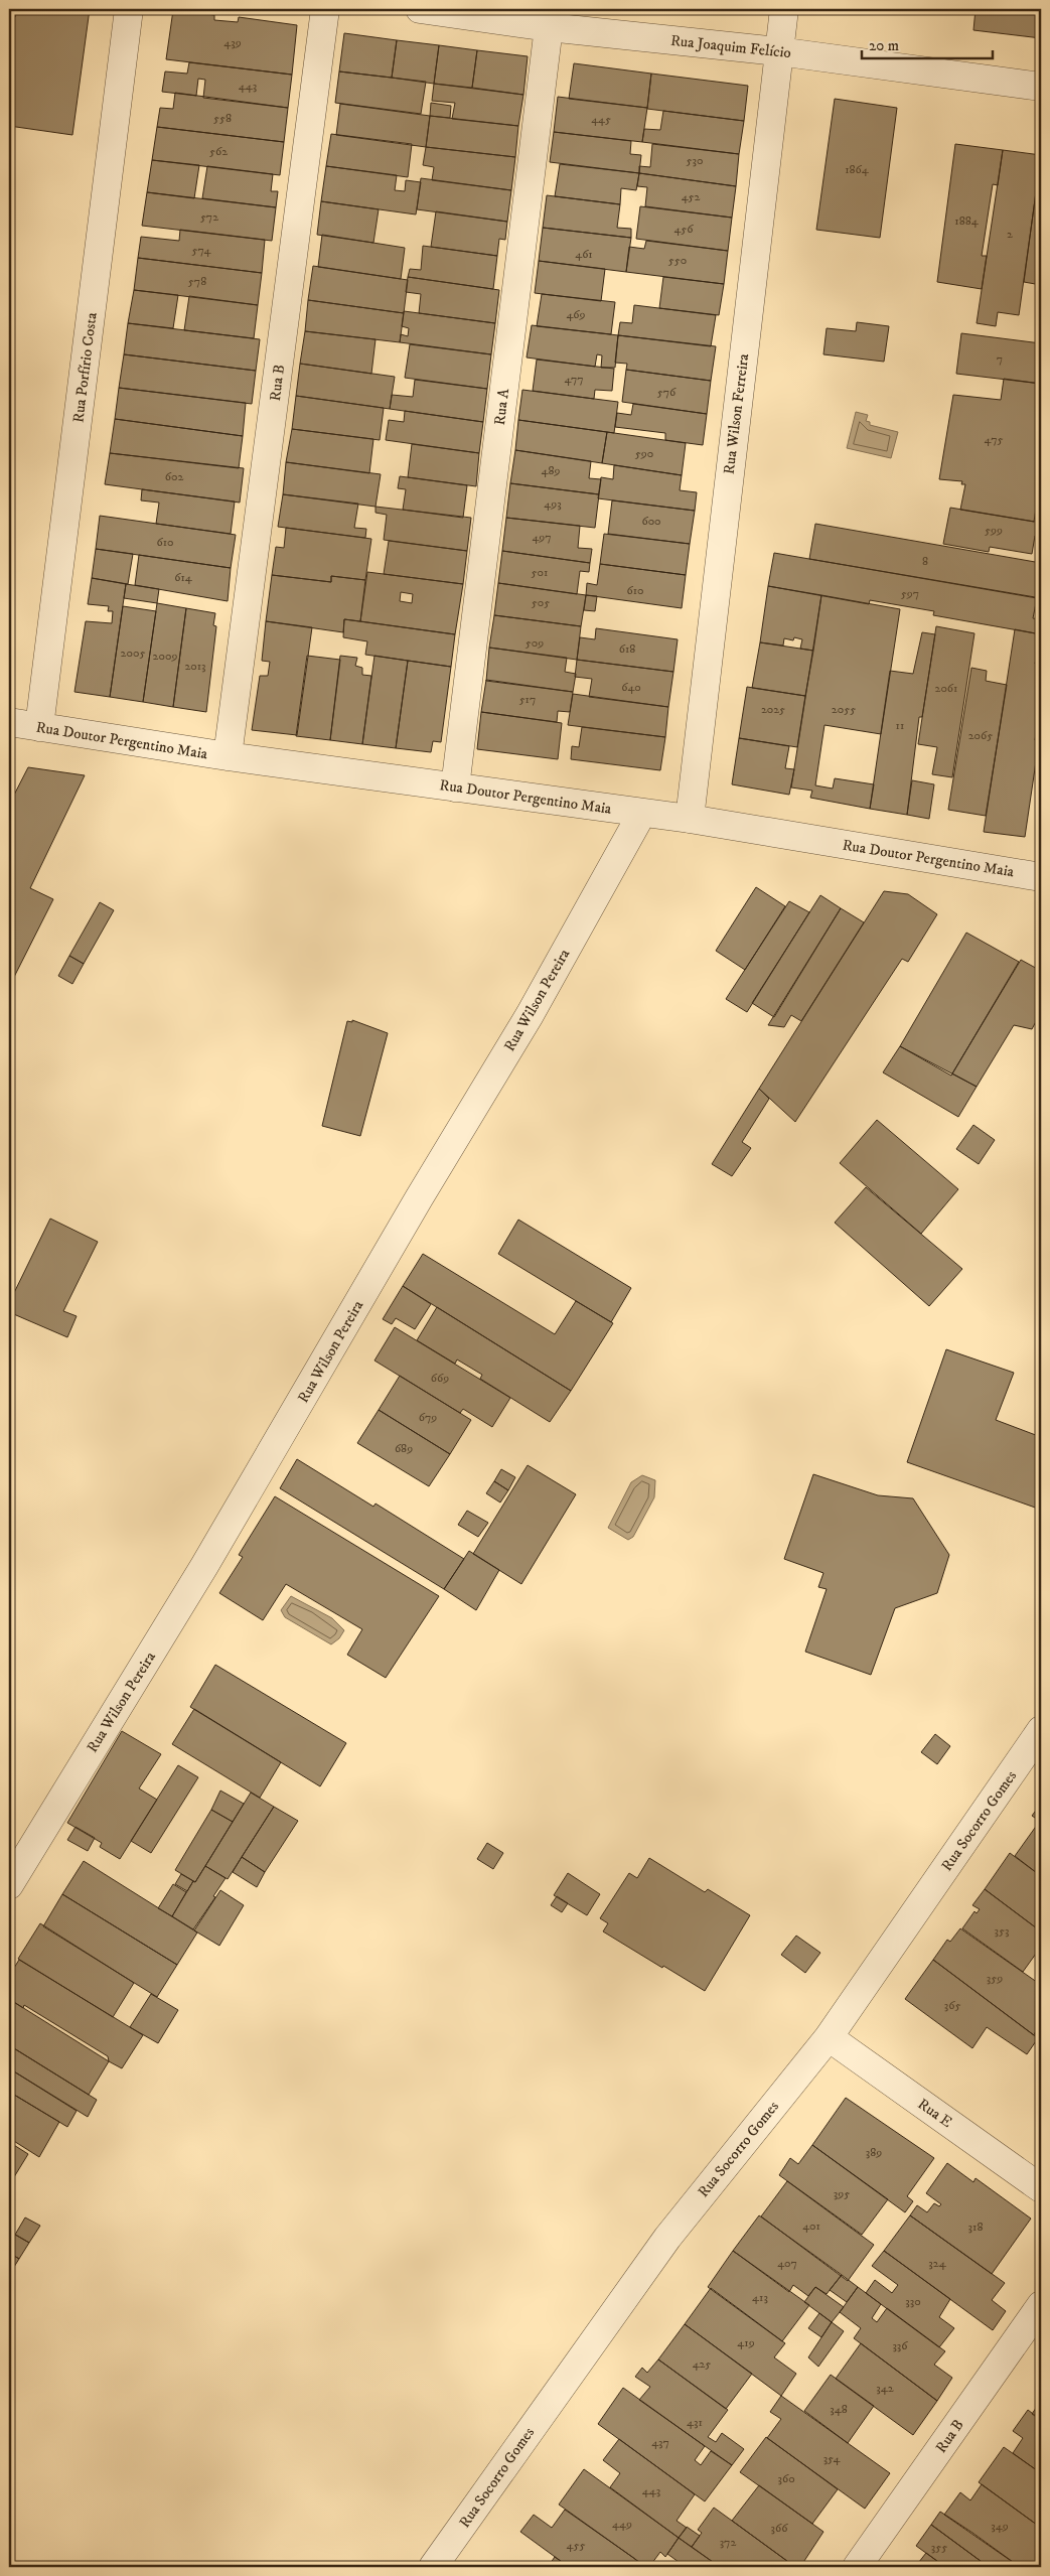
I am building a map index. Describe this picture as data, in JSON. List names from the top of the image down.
{
  "streets": {
    "street": [
      "Rua Joaquim Felício",
      "Rua Porfírio Costa",
      "Rua B",
      "Rua A",
      "Rua Wilson Ferreira",
      "Rua Doutor Pergentino Maia",
      "Rua Wilson Pereira",
      "Rua Socorro Gomes",
      "Rua E"
    ]
  },
  "crossings": [
    ["Rua Joaquim Felício", "Rua A"],
    ["Rua Joaquim Felício", "Rua Wilson Ferreira"],
    ["Rua Porfírio Costa", "Rua Doutor Pergentino Maia"],
    ["Rua B", "Rua Doutor Pergentino Maia"],
    ["Rua A", "Rua Doutor Pergentino Maia"],
    ["Rua Wilson Ferreira", "Rua Doutor Pergentino Maia"],
    ["Rua Doutor Pergentino Maia", "Rua Wilson Pereira"],
    ["Rua Socorro Gomes", "Rua E"]
  ],
  "house_numbers": [
    "439",
    "443",
    "558",
    "445",
    "562",
    "530",
    "1864",
    "452",
    "572",
    "1884",
    "456",
    "2",
    "574",
    "461",
    "550",
    "578",
    "469",
    "7",
    "477",
    "576",
    "475",
    "590",
    "489",
    "602",
    "493",
    "600",
    "599",
    "497",
    "610",
    "8",
    "501",
    "614",
    "610",
    "597",
    "505",
    "509",
    "618",
    "2005",
    "2009",
    "2013",
    "640",
    "2061",
    "517",
    "2025",
    "2055",
    "11",
    "2065",
    "669",
    "679",
    "689",
    "353",
    "359",
    "365",
    "389",
    "395",
    "401",
    "318",
    "407",
    "324",
    "413",
    "330",
    "419",
    "336",
    "425",
    "342",
    "348",
    "431",
    "437",
    "354",
    "360",
    "443",
    "449",
    "349",
    "366",
    "372",
    "455",
    "355"
  ],
  "scale_bar": "20 m"
}
